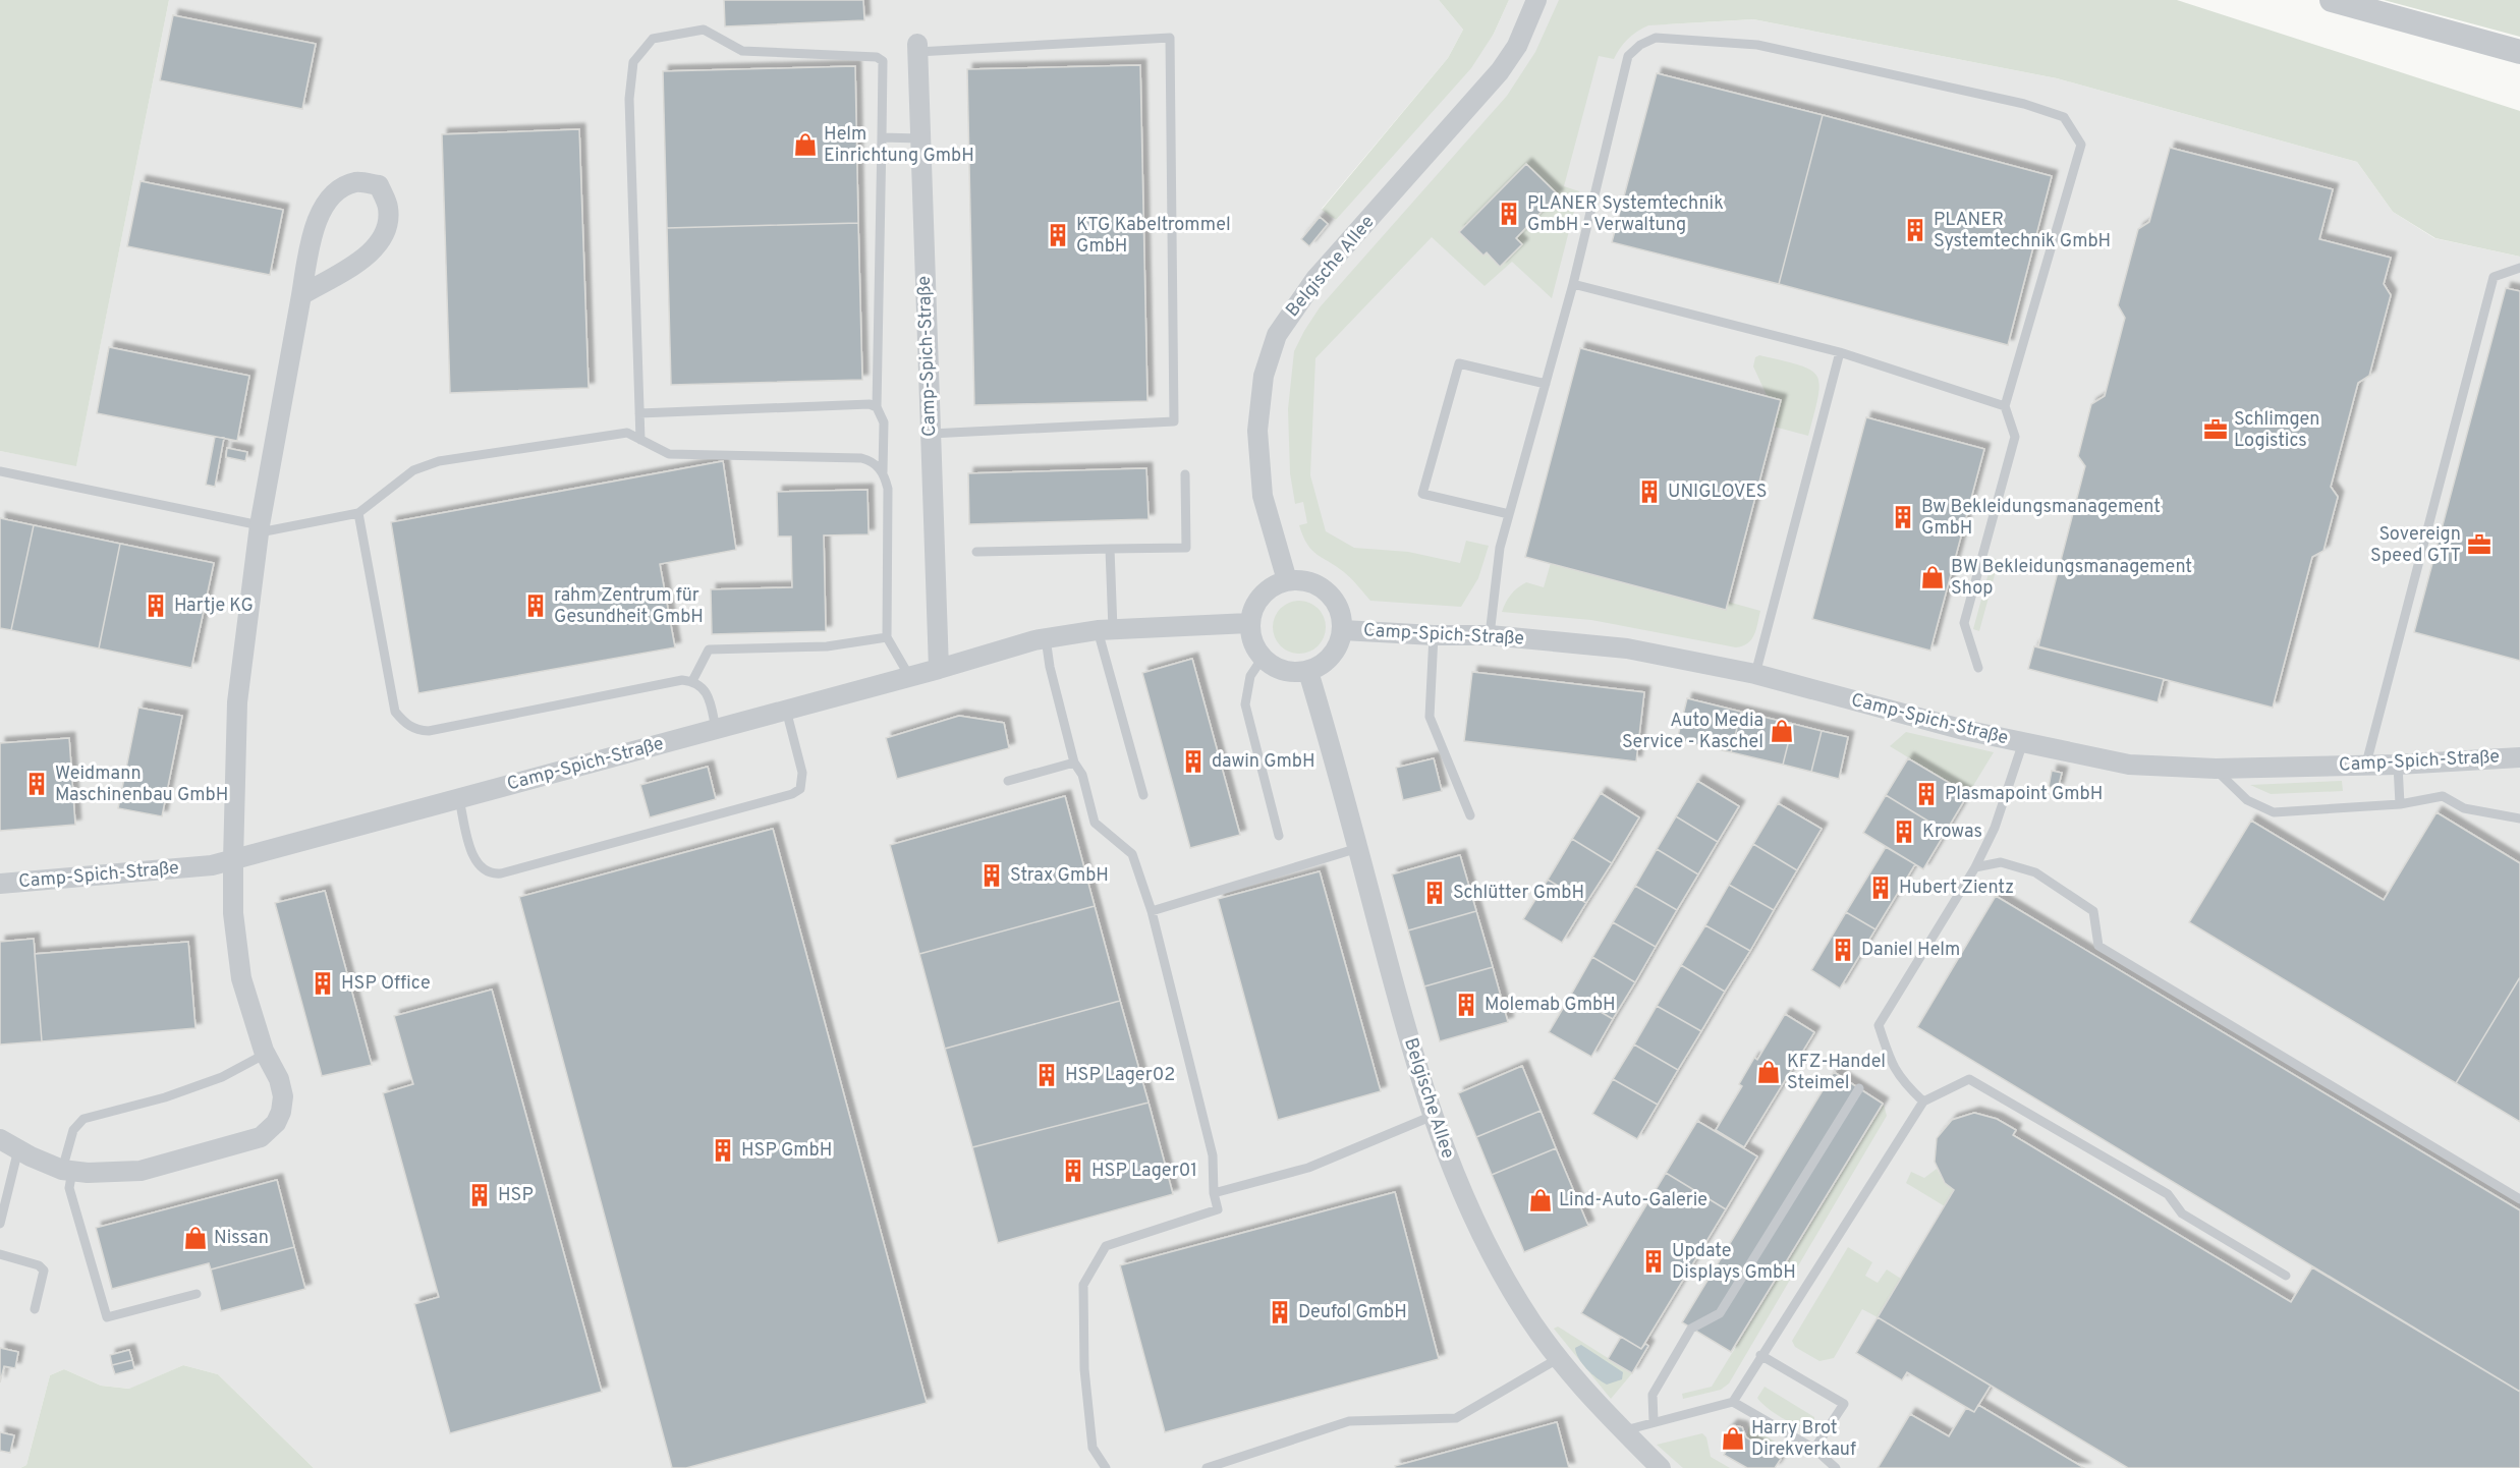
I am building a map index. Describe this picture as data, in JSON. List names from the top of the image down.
{
  "streets": {
    "street": ["Belgische Allee", "Camp-Spich-Straße"]
  },
  "crossings": [
    ["Belgische Allee", "Camp-Spich-Straße"]
  ],
  "places": {
    "shop": [
      "Helm Einrichtung GmbH",
      "BW Bekleidungsmanagement Shop",
      "Auto Media Service - Kaschel",
      "KFZ-Handel Steimel",
      "Lind-Auto-Galerie",
      "Nissan",
      "Harry Brot Direkverkauf"
    ],
    "building": [
      "PLANER Systemtechnik GmbH - Verwaltung",
      "PLANER Systemtechnik GmbH",
      "KTG Kabeltrommel GmbH",
      "UNIGLOVES",
      "Bw Bekleidungsmanagement GmbH",
      "Hartje KG",
      "rahm Zentrum für Gesundheit GmbH",
      "dawin GmbH",
      "Weidmann Maschinenbau GmbH",
      "Plasmapoint GmbH",
      "Krowas",
      "Strax GmbH",
      "Hubert Zientz",
      "Schlütter GmbH",
      "Daniel Helm",
      "HSP Office",
      "Molemab GmbH",
      "HSP Lager02",
      "HSP GmbH",
      "HSP Lager01",
      "HSP",
      "Update Displays GmbH",
      "Deufol GmbH"
    ],
    "office": ["Schlimgen Logistics", "Sovereign Speed GTT"]
  }
}
